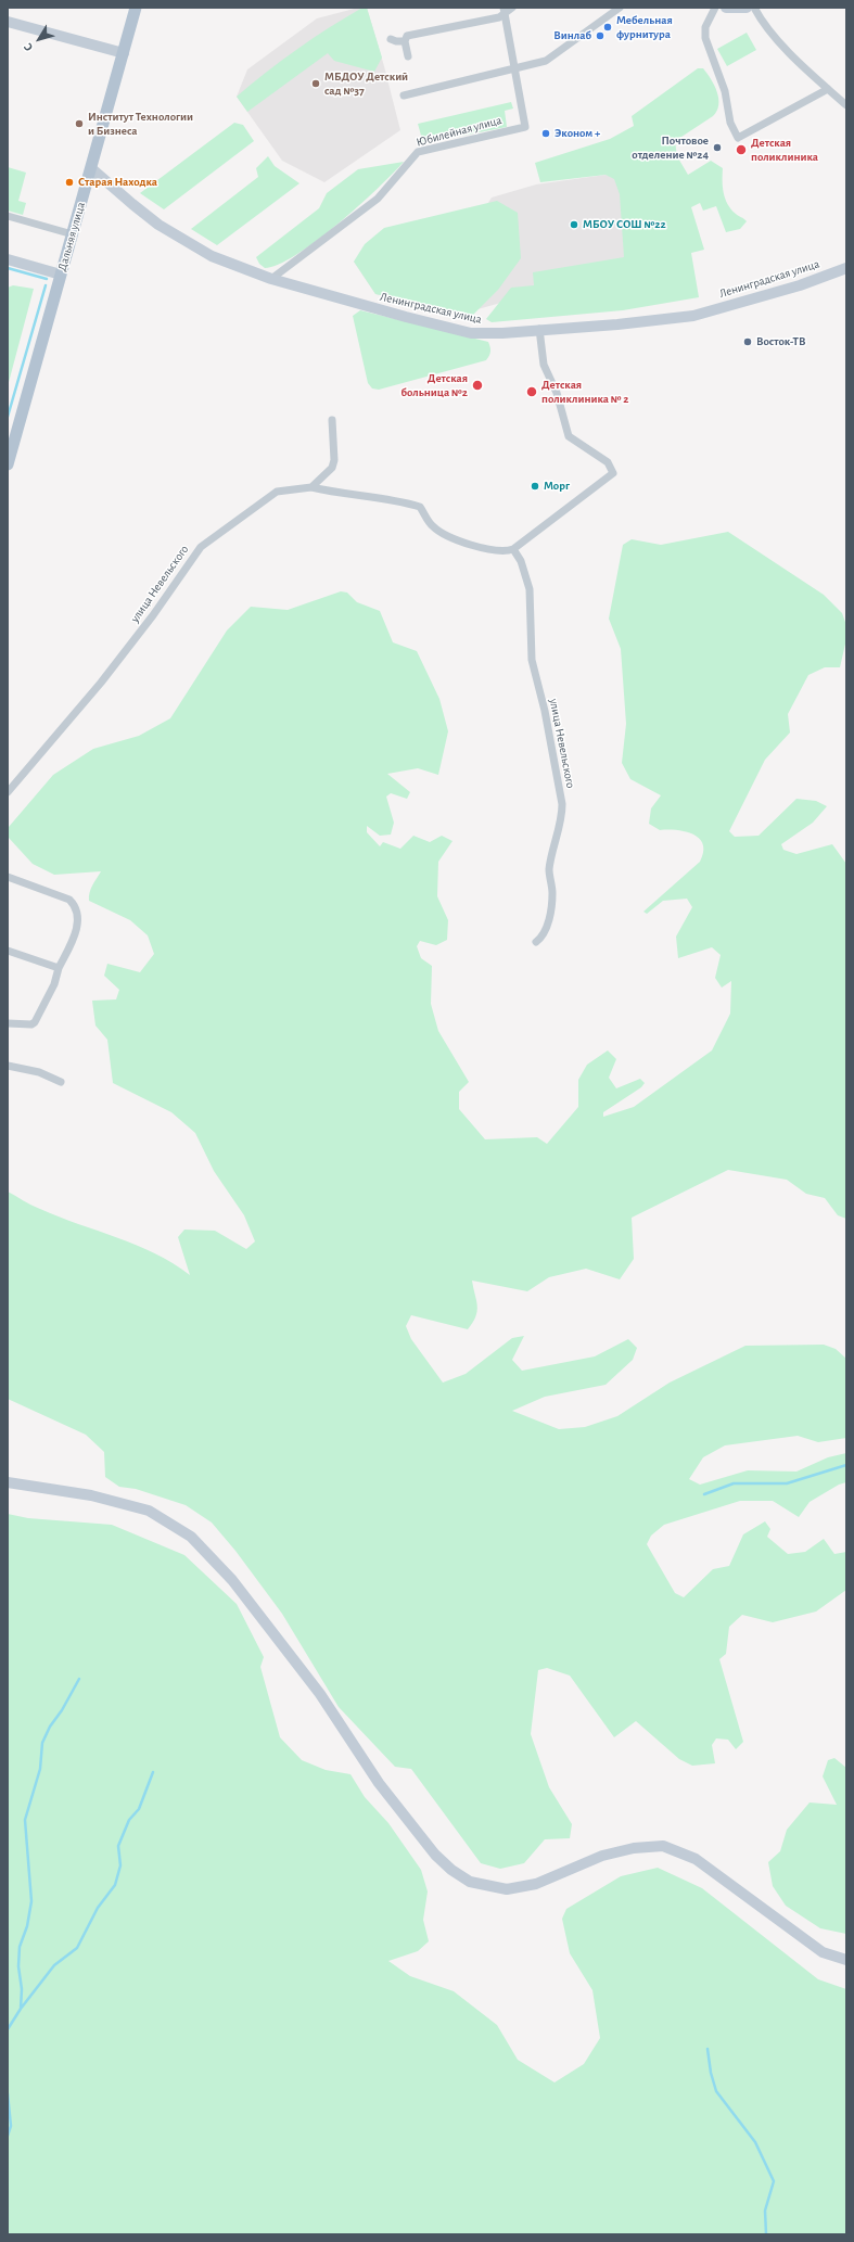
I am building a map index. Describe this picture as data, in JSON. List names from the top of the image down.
{
  "streets": {
    "main road": ["Дальняя улица"],
    "street": ["Юбилейная улица", "Ленинградская улица", "улица Невельского"]
  },
  "crossings": [
    ["Юбилейная улица", "Ленинградская улица"],
    ["Дальняя улица", "Ленинградская улица"]
  ],
  "places": [
    "Мебельная фурнитура",
    "Винлаб",
    "МБДОУ Детский сад №37",
    "Институт Технологии и Бизнеса",
    "Эконом +",
    "Почтовое отделение №24",
    "Детская поликлиника",
    "Старая Находка",
    "МБОУ СОШ №22",
    "Восток-ТВ",
    "Детская больница №2",
    "Детская поликлиника № 2",
    "Морг"
  ],
  "north": "bottom left"
}
